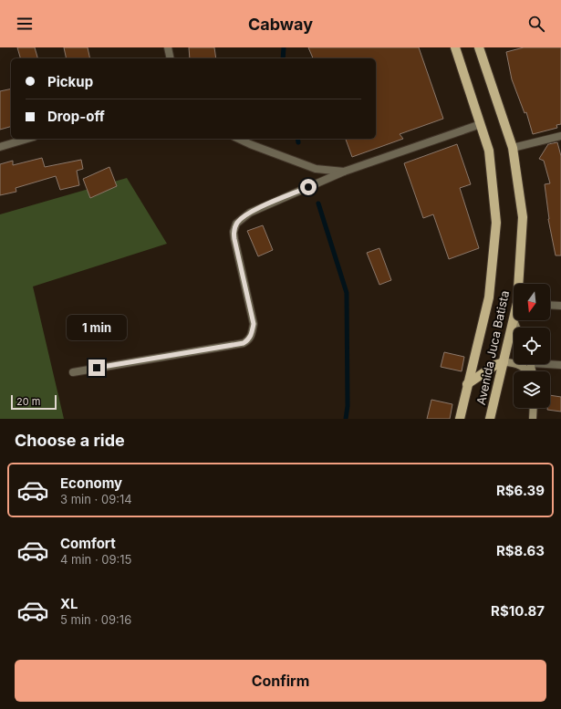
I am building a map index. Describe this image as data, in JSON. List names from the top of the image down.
{
  "streets": {
    "main road": ["Avenida Juca Batista"]
  },
  "scale_bar": "20 m",
  "north": "bottom",
  "page": {
    "header": "Cabway",
    "banner": ["Pickup", "Drop-off"],
    "bubble": "1 min",
    "scale": "20 m",
    "heading": "Choose a ride",
    "list": [
      {
        "name": "Economy",
        "note": "3 min · 09:14",
        "value": "R$6.39"
      },
      {
        "name": "Comfort",
        "note": "4 min · 09:15",
        "value": "R$8.63"
      },
      {
        "name": "XL",
        "note": "5 min · 09:16",
        "value": "R$10.87"
      }
    ],
    "buttons": "Confirm"
  }
}
